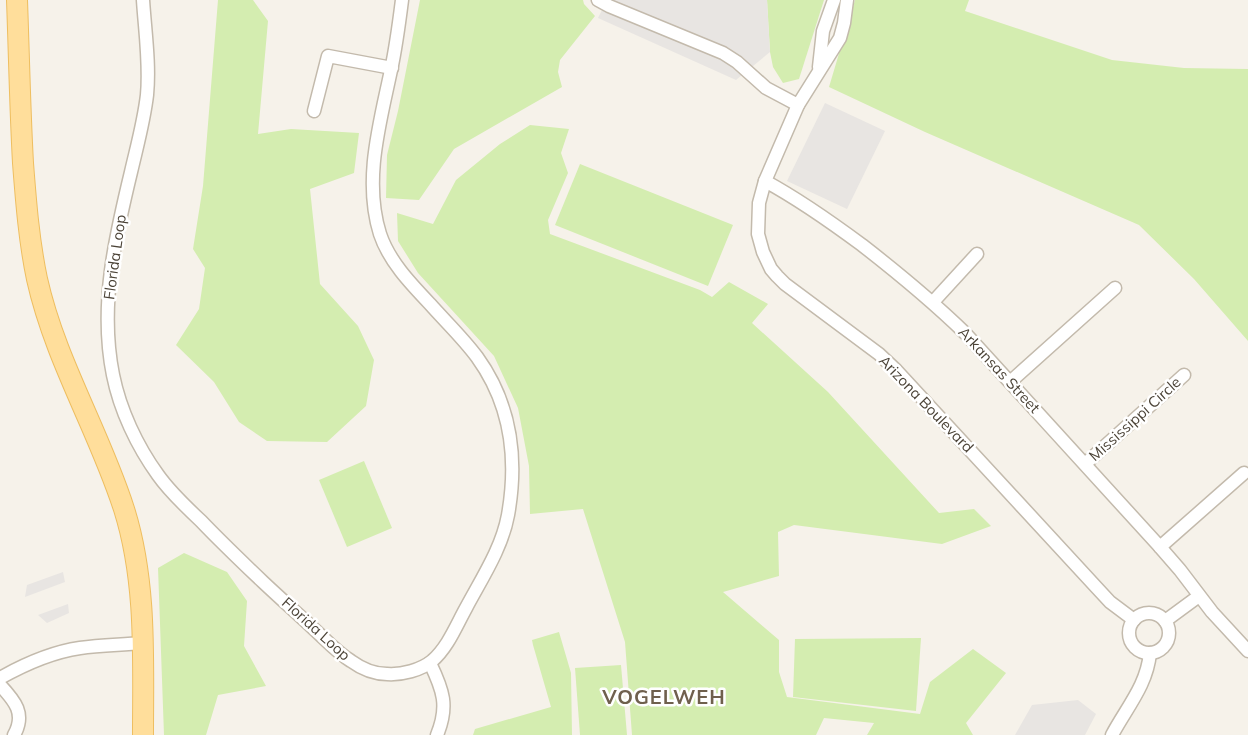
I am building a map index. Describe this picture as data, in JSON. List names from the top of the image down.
{
  "streets": {
    "street": [
      "Florida Loop",
      "Arkansas Street",
      "Arizona Boulevard",
      "Mississippi Circle"
    ]
  },
  "crossings": [
    ["Arkansas Street", "Arizona Boulevard"],
    ["Arkansas Street", "Mississippi Circle"]
  ],
  "districts": ["VOGELWEH"]
}
